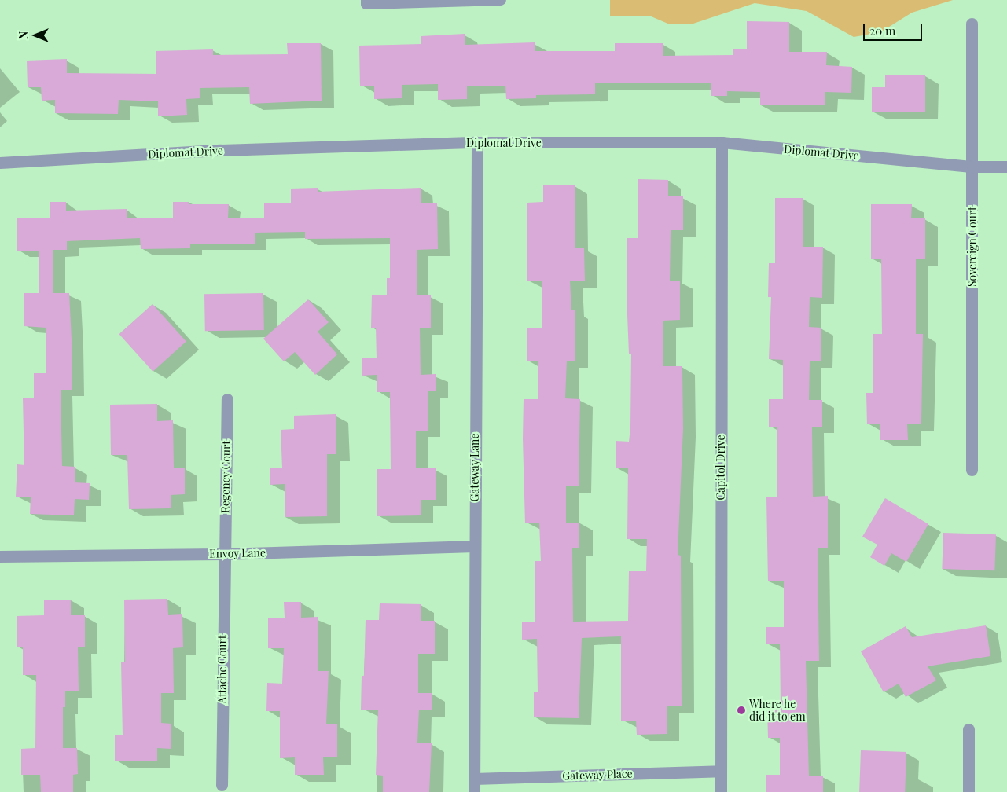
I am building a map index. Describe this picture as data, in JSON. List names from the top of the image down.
{
  "streets": {
    "street": [
      "Diplomat Drive",
      "Sovereign Court",
      "Gateway Lane",
      "Capitol Drive",
      "Regency Court",
      "Envoy Lane",
      "Attache Court",
      "Gateway Place"
    ]
  },
  "crossings": [
    ["Diplomat Drive", "Sovereign Court"],
    ["Diplomat Drive", "Gateway Lane"],
    ["Diplomat Drive", "Capitol Drive"],
    ["Gateway Lane", "Envoy Lane"],
    ["Gateway Lane", "Gateway Place"],
    ["Capitol Drive", "Gateway Place"],
    ["Regency Court", "Envoy Lane"],
    ["Regency Court", "Attache Court"],
    ["Envoy Lane", "Attache Court"]
  ],
  "places": ["Where he did it to em"],
  "scale_bar": "20 m",
  "north": "left"
}
